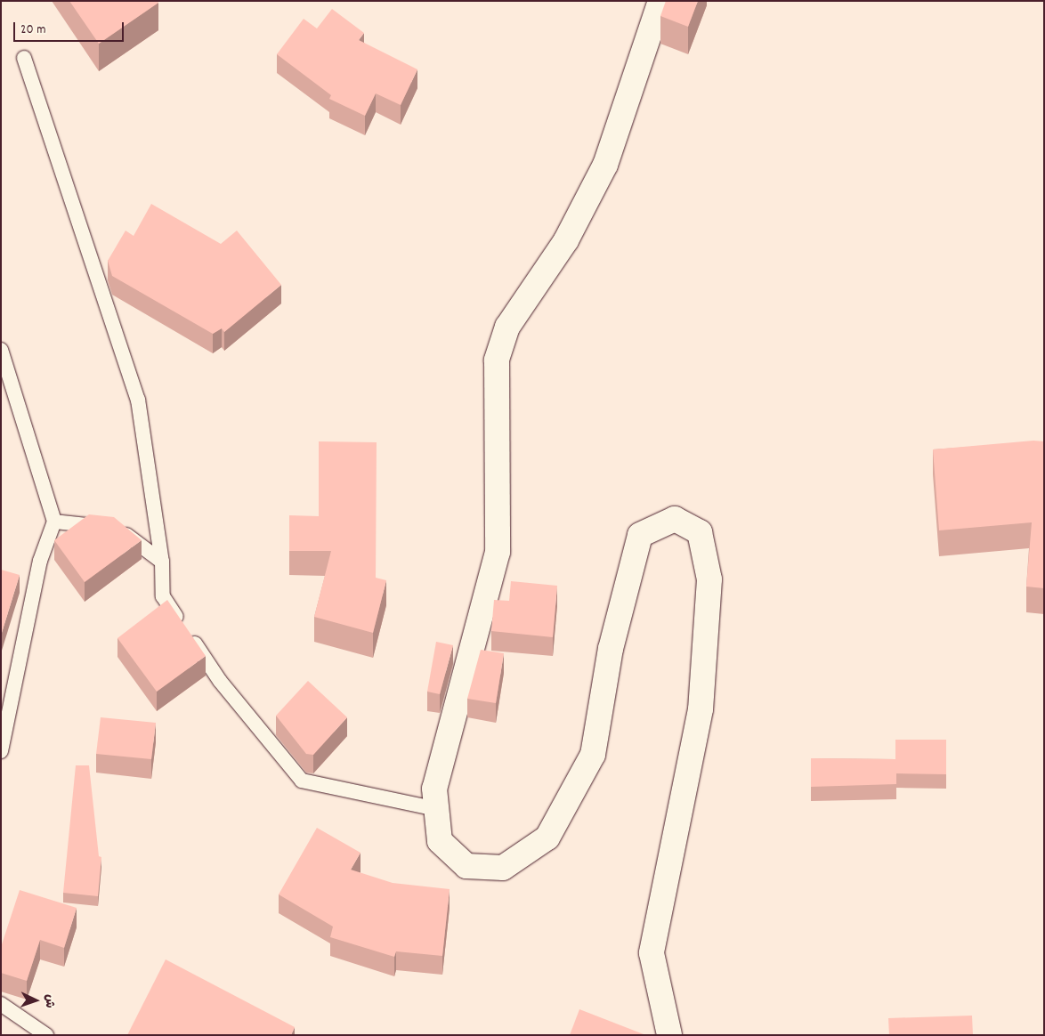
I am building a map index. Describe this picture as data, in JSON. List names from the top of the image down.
{
  "scale_bar": "20 m",
  "north": "right"
}
